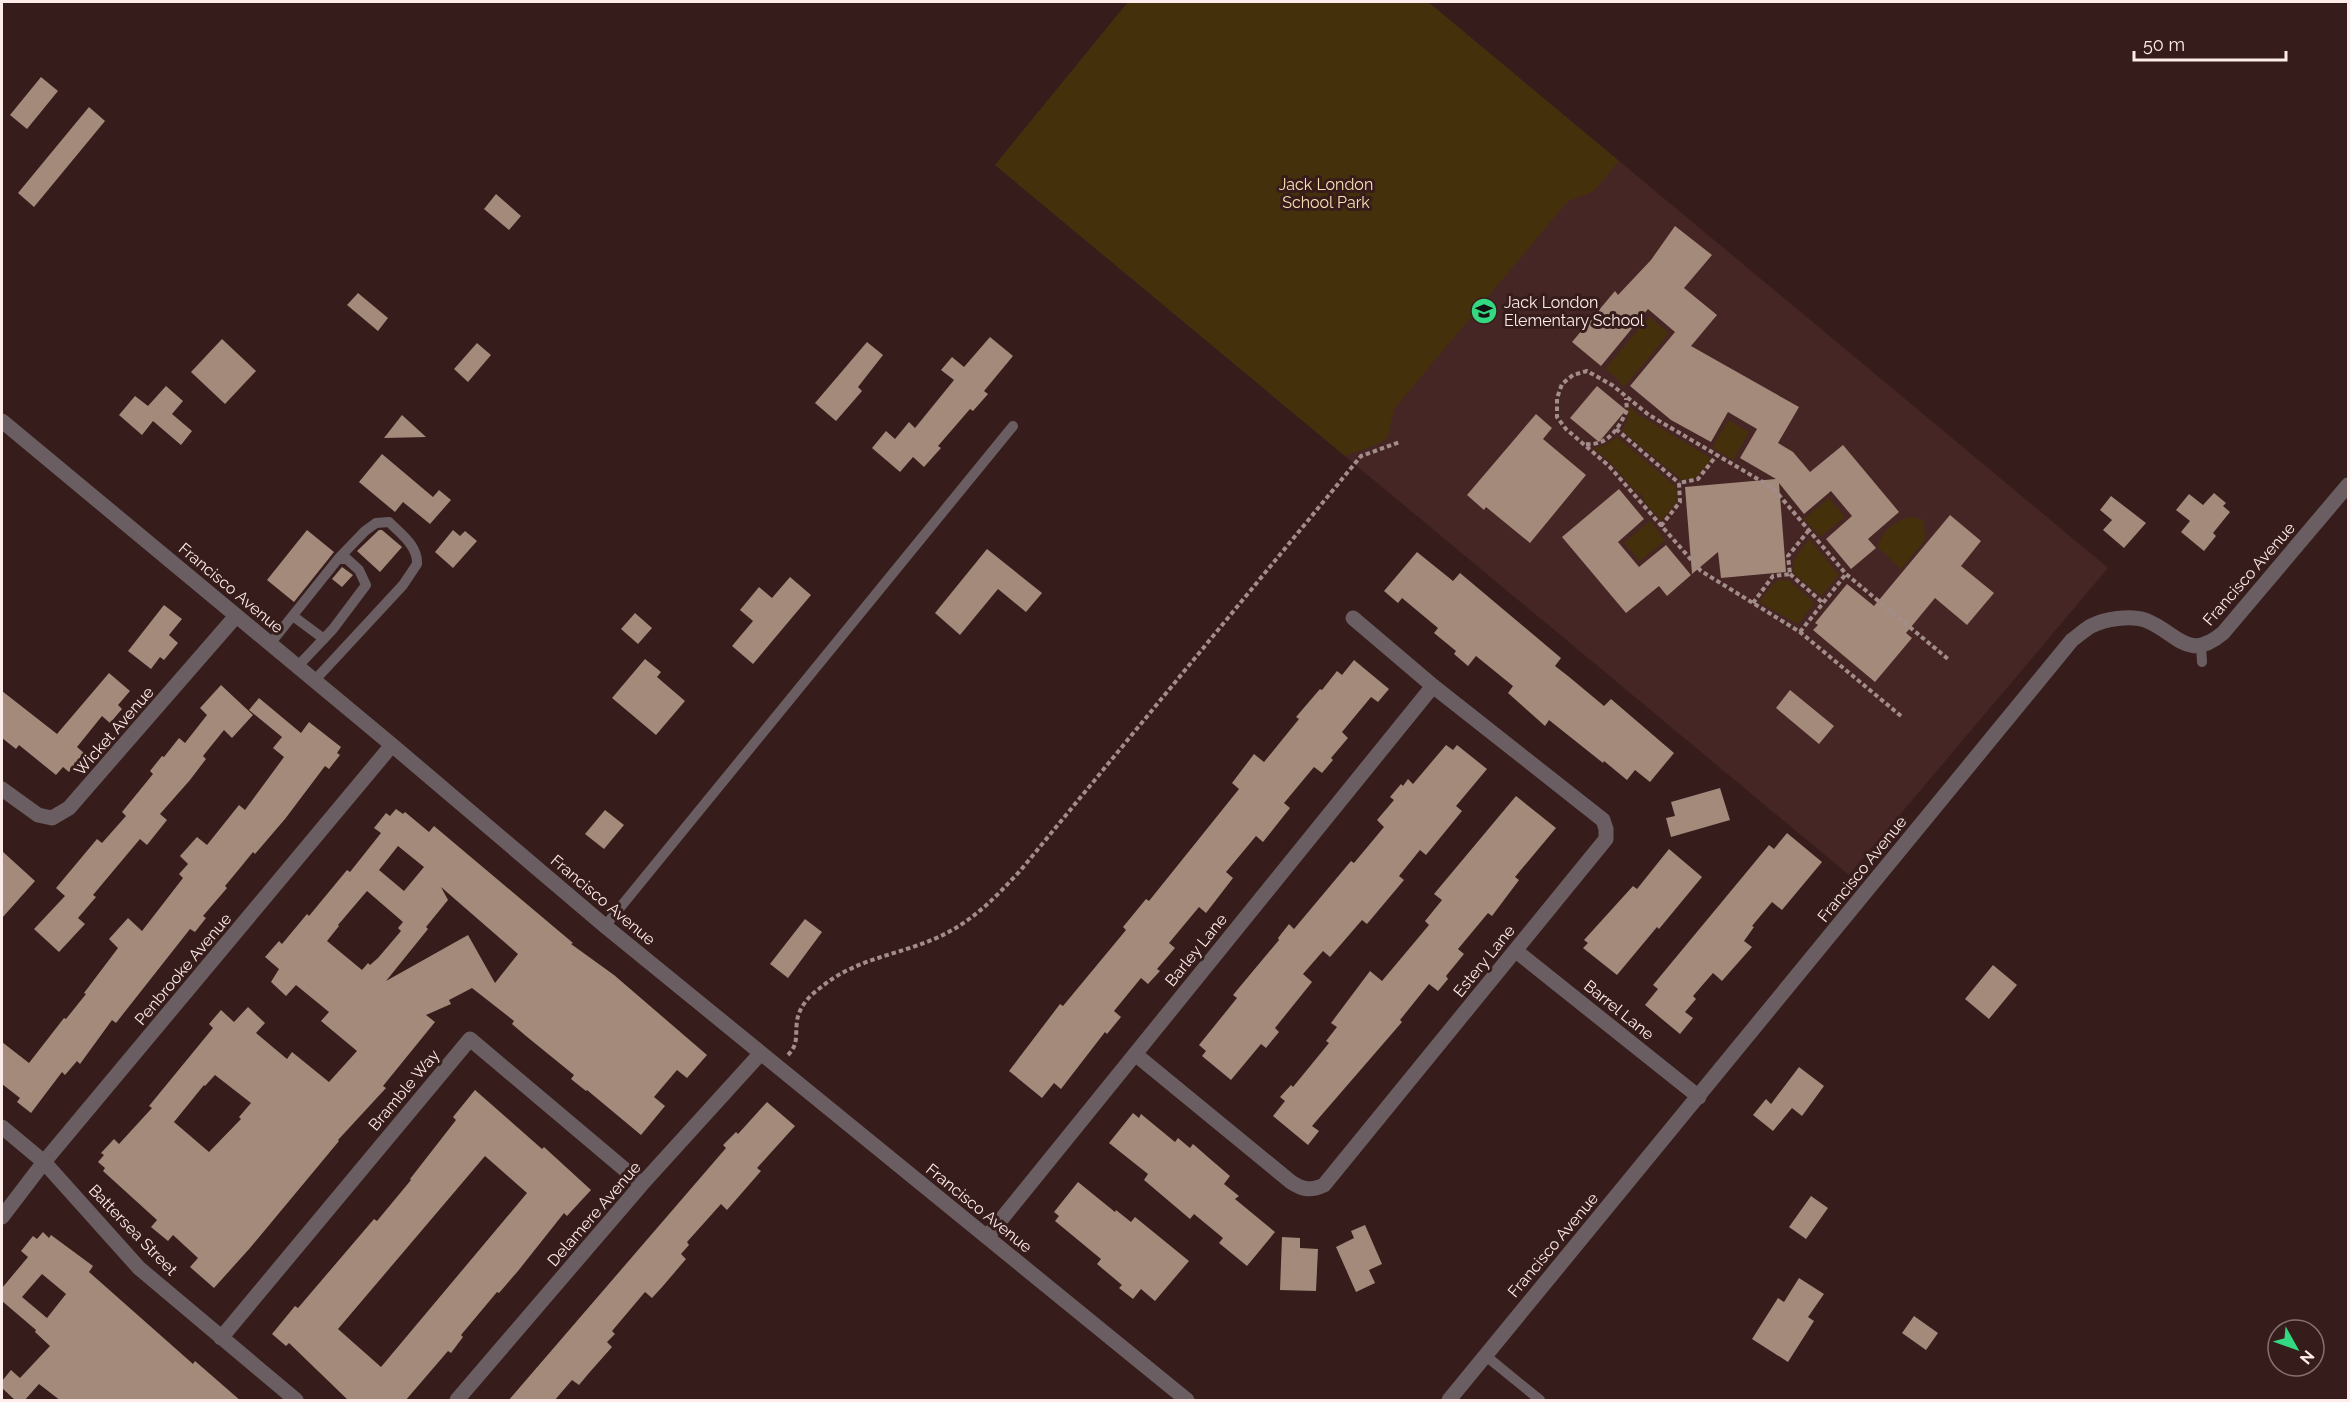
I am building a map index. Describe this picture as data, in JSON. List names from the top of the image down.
{
  "streets": {
    "street": [
      "Francisco Avenue",
      "Wicket Avenue",
      "Barley Lane",
      "Estery Lane",
      "Penbrooke Avenue",
      "Barrel Lane",
      "Bramble Way",
      "Delamere Avenue",
      "Battersea Street"
    ]
  },
  "crossings": [
    ["Francisco Avenue", "Wicket Avenue"],
    ["Francisco Avenue", "Barley Lane"],
    ["Francisco Avenue", "Penbrooke Avenue"],
    ["Francisco Avenue", "Barrel Lane"],
    ["Francisco Avenue", "Delamere Avenue"],
    ["Barley Lane", "Estery Lane"],
    ["Estery Lane", "Barrel Lane"],
    ["Penbrooke Avenue", "Battersea Street"],
    ["Bramble Way", "Delamere Avenue"],
    ["Bramble Way", "Battersea Street"]
  ],
  "parks": ["Jack London School Park"],
  "places": {
    "school or university": ["Jack London Elementary School"]
  },
  "scale_bar": "50 m",
  "north": "bottom right"
}
